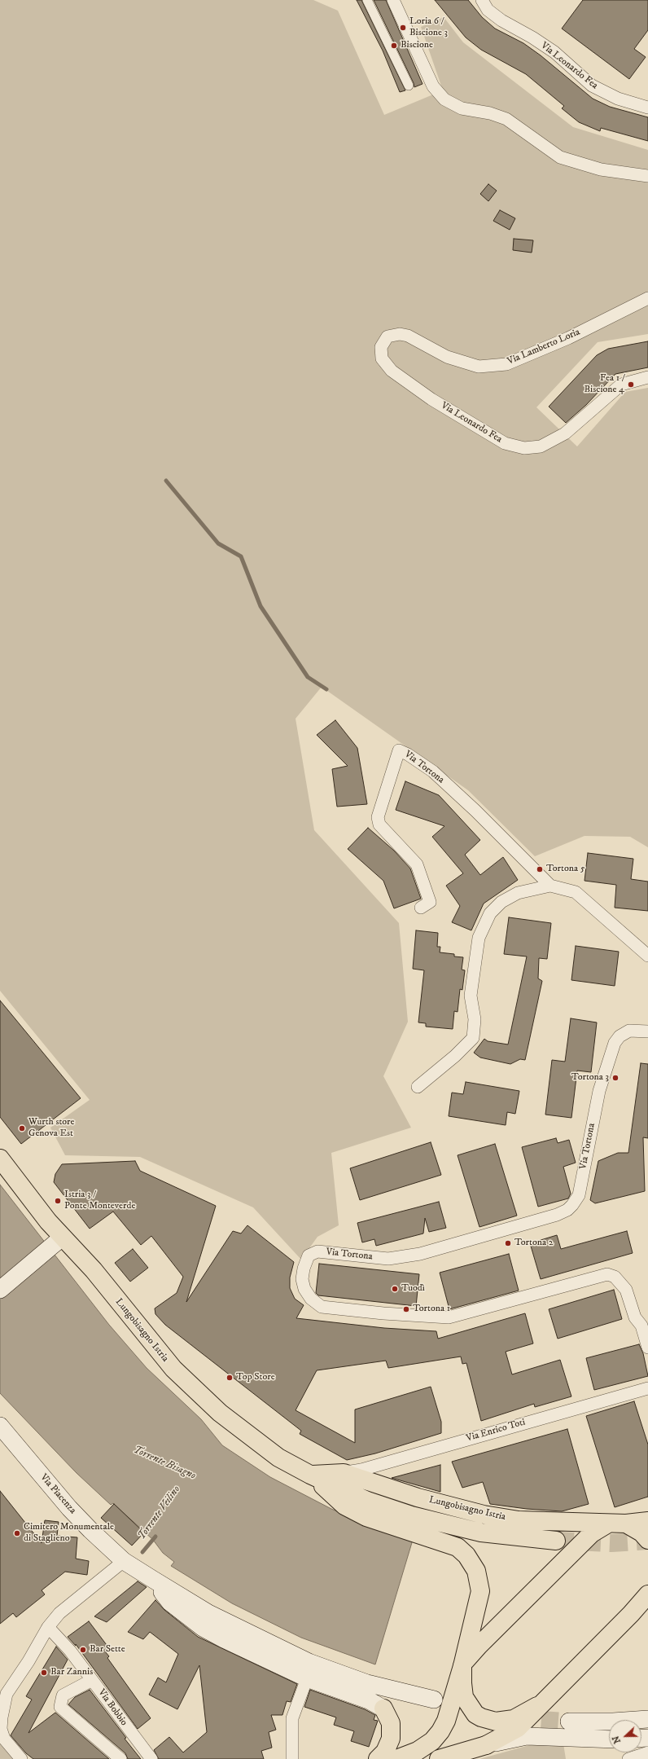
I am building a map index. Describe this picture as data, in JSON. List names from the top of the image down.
{
  "streets": {
    "main road": ["Lungobisagno Istria", "Via Piacenza"],
    "street": [
      "Via Leonardo Fea",
      "Via Lamberto Loria",
      "Via Tortona",
      "Via Enrico Toti",
      "Via Bobbio"
    ]
  },
  "crossings": [
    ["Via Leonardo Fea", "Via Lamberto Loria"],
    ["Lungobisagno Istria", "Via Enrico Toti"]
  ],
  "water": ["Torrente Bisagno", "Torrente Veilino"],
  "places": [
    "Loria 6 / Biscione 3",
    "Biscione",
    "Fea 1 / Biscione 4",
    "Tortona 5",
    "Tortona 3",
    "Wurth store Genova Est",
    "Istria 3 / Ponte Monteverde",
    "Tortona 2",
    "Tuodì",
    "Tortona 1",
    "Top Store",
    "Cimitero Monumentale di Staglieno",
    "Bar Sette",
    "Bar Zannis"
  ],
  "north": "left"
}
